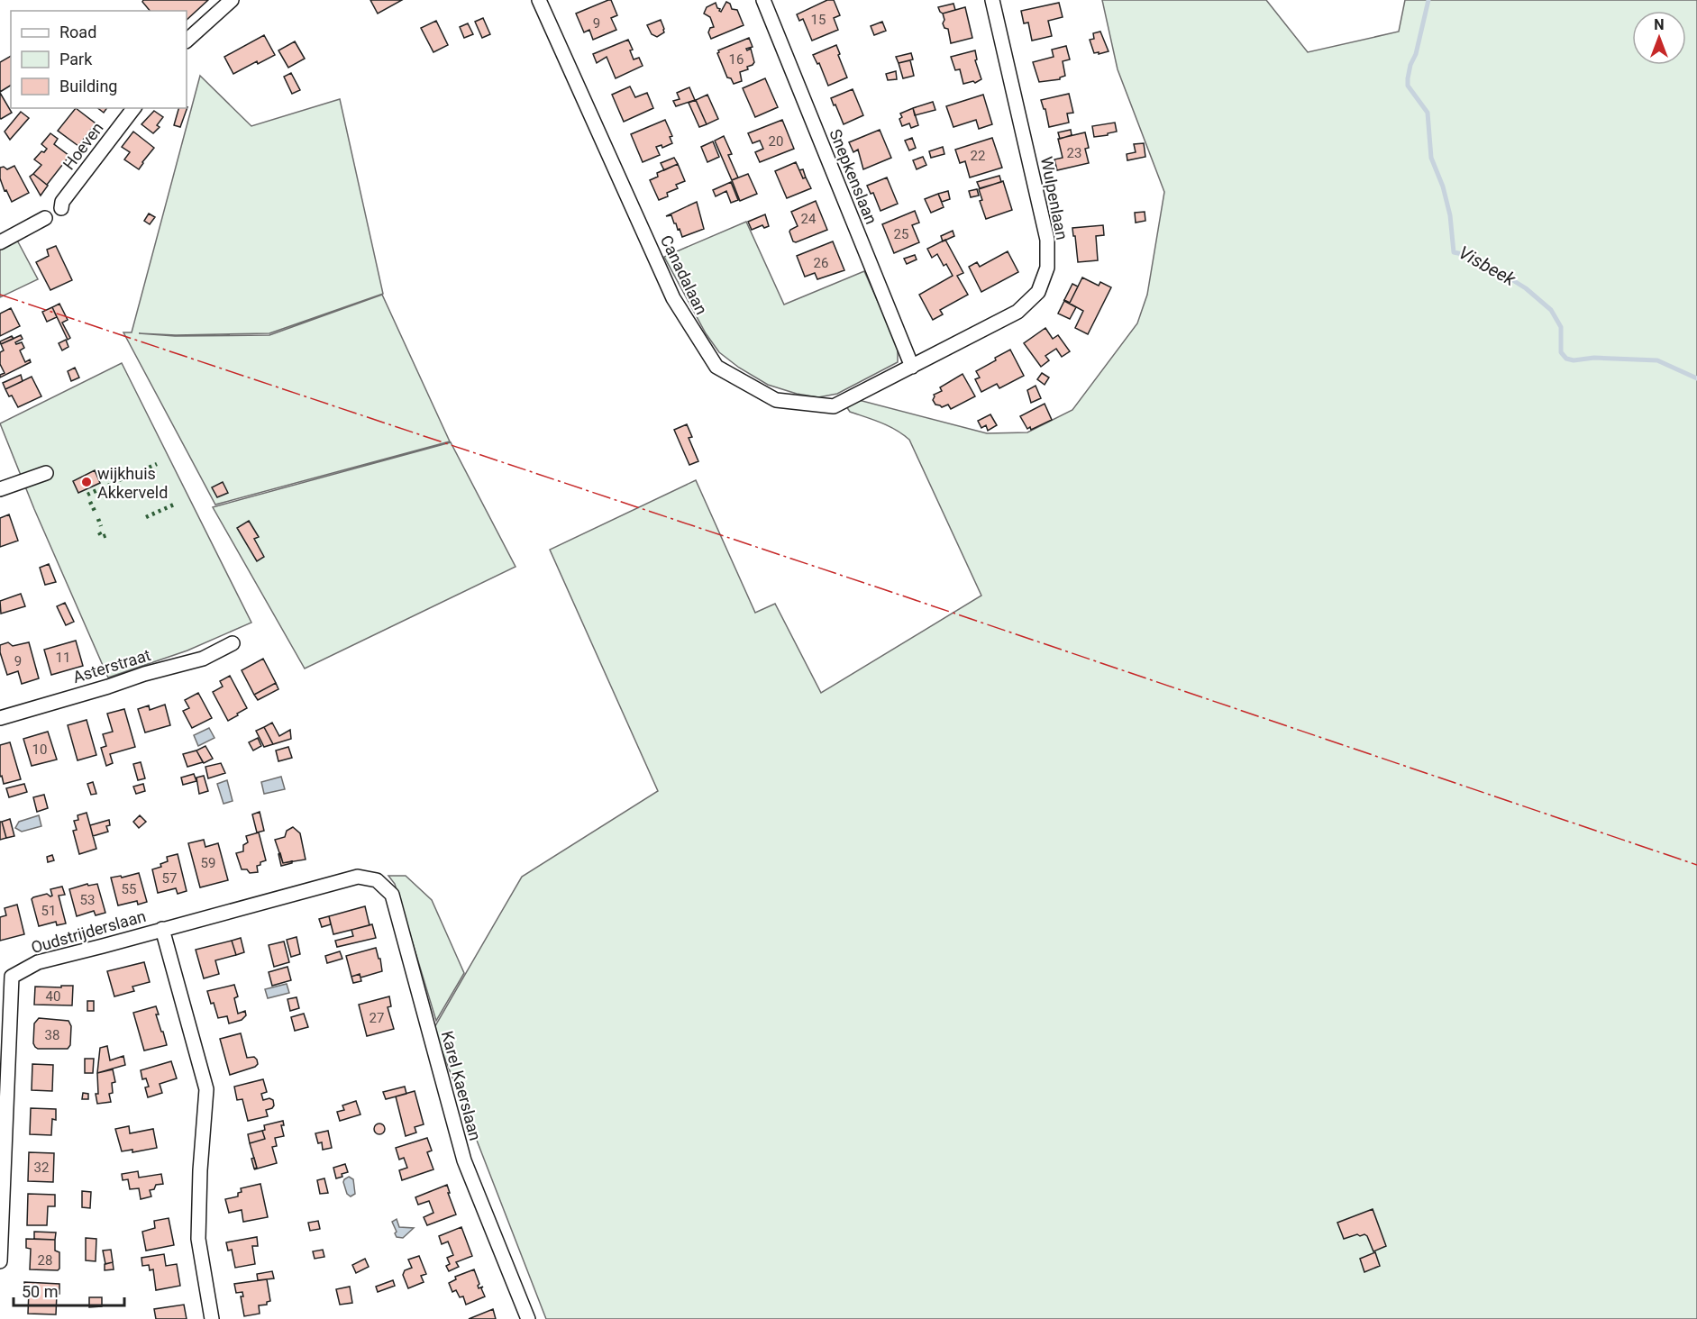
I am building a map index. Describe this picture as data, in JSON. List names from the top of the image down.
{
  "streets": {
    "street": [
      "Hoeven",
      "Snepkenslaan",
      "Wulpenlaan",
      "Canadalaan",
      "Asterstraat",
      "Oudstrijderslaan",
      "Karel Kaerslaan"
    ]
  },
  "crossings": [
    ["Snepkenslaan", "Wulpenlaan"],
    ["Snepkenslaan", "Canadalaan"],
    ["Wulpenlaan", "Canadalaan"],
    ["Oudstrijderslaan", "Karel Kaerslaan"]
  ],
  "water": ["Visbeek"],
  "places": ["wijkhuis Akkerveld"],
  "house_numbers": [
    "15",
    "9",
    "16",
    "20",
    "23",
    "22",
    "24",
    "25",
    "26",
    "11",
    "9",
    "10",
    "59",
    "57",
    "55",
    "53",
    "51",
    "40",
    "27",
    "38",
    "32",
    "28"
  ],
  "legend": ["Road", "Park", "Building"],
  "scale_bar": "50 m",
  "north": "top"
}
